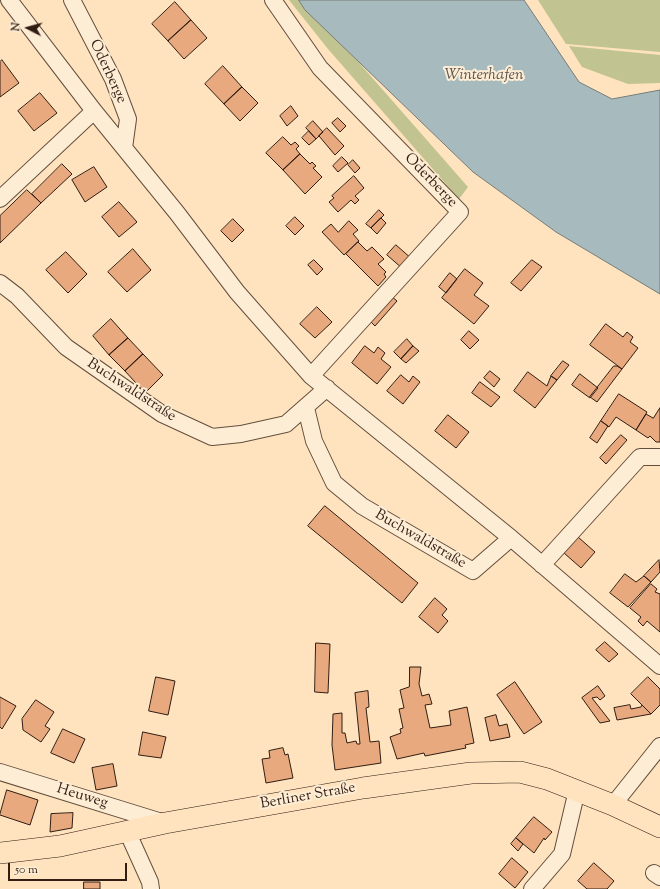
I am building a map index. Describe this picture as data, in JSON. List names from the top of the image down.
{
  "streets": {
    "main road": ["Berliner Straße"],
    "street": ["Oderberge", "Buchwaldstraße", "Heuweg"]
  },
  "crossings": [
    ["Heuweg", "Berliner Straße"]
  ],
  "water": ["Winterhafen"],
  "scale_bar": "50 m",
  "north": "left"
}
